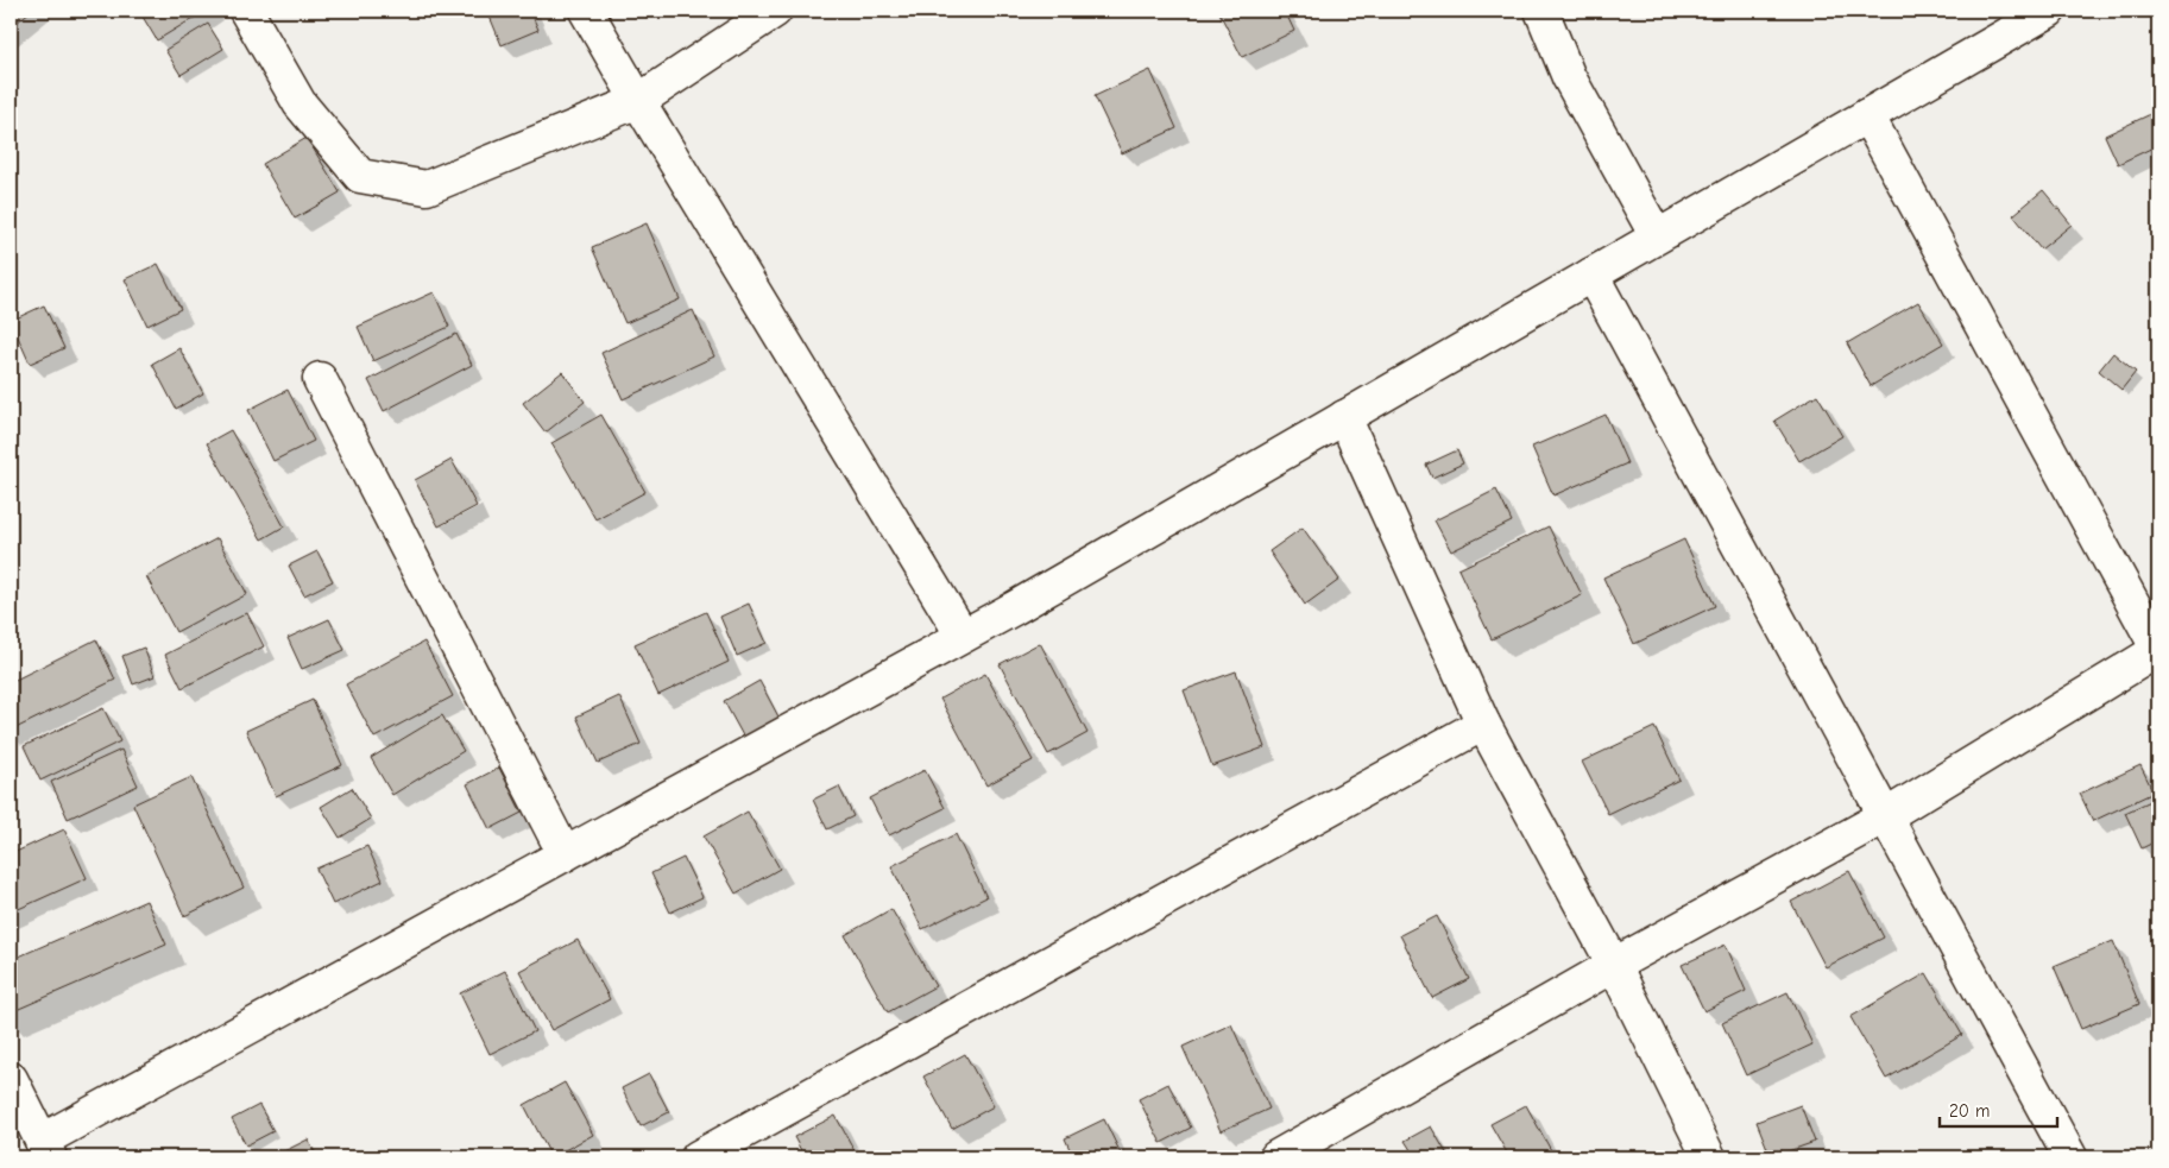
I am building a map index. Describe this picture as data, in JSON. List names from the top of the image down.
{
  "scale_bar": "20 m"
}
